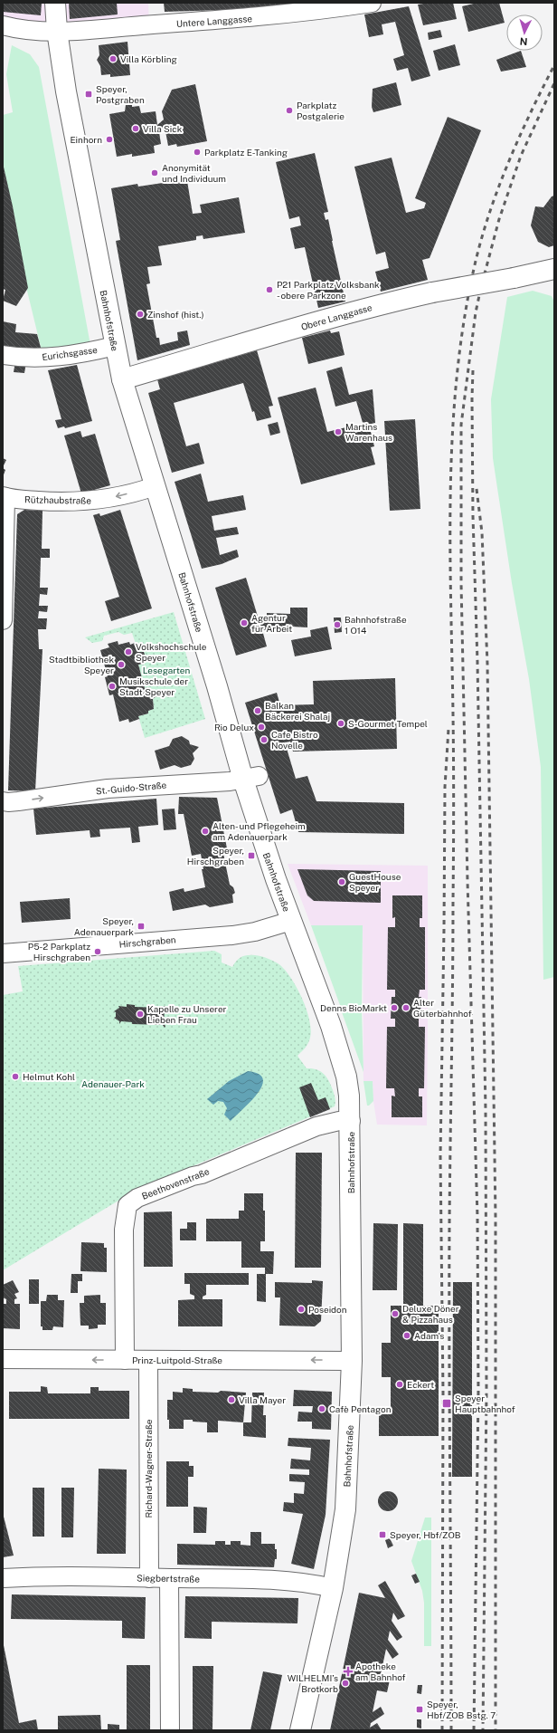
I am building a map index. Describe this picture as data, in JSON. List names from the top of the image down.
{
  "streets": {
    "main road": ["Obere Langgasse", "Bahnhofstraße"],
    "street": [
      "Untere Langgasse",
      "Eurichsgasse",
      "Rützhaubstraße",
      "St.-Guido-Straße",
      "Hirschgraben",
      "Beethovenstraße",
      "Prinz-Luitpold-Straße",
      "Richard-Wagner-Straße",
      "Siegbertstraße"
    ]
  },
  "crossings": [
    ["Untere Langgasse", "Bahnhofstraße"],
    ["Obere Langgasse", "Bahnhofstraße"],
    ["Bahnhofstraße", "Eurichsgasse"],
    ["Bahnhofstraße", "Rützhaubstraße"],
    ["Bahnhofstraße", "St.-Guido-Straße"],
    ["Bahnhofstraße", "Hirschgraben"],
    ["Bahnhofstraße", "Beethovenstraße"],
    ["Bahnhofstraße", "Prinz-Luitpold-Straße"],
    ["Bahnhofstraße", "Siegbertstraße"],
    ["Beethovenstraße", "Prinz-Luitpold-Straße"],
    ["Prinz-Luitpold-Straße", "Richard-Wagner-Straße"],
    ["Richard-Wagner-Straße", "Siegbertstraße"]
  ],
  "one_way": ["Rützhaubstraße", "St.-Guido-Straße", "Prinz-Luitpold-Straße"],
  "parks": ["Lesegarten", "Adenauer-Park"],
  "places": {
    "other": [
      "Villa Körbling",
      "Parkplatz Postgalerie",
      "Villa Sick",
      "Einhorn",
      "Parkplatz E-Tanking",
      "Anonymität und Individuum",
      "P21 Parkplatz Volksbank - obere Parkzone",
      "Zinshof (hist.)",
      "Martins Warenhaus",
      "Agentur für Arbeit",
      "Bahnhofstraße 1 O14",
      "Volkshochschule Speyer",
      "Stadtbibliothek Speyer",
      "Musikschule der Stadt Speyer",
      "Balkan Bäckerei Shalaj",
      "S-Gourmet Tempel",
      "Rio Delux",
      "Cafe Bistro Novelle",
      "Alten- und Pflegeheim am Adenauerpark",
      "GuestHouse Speyer",
      "P5-2 Parkplatz Hirschgraben",
      "Denns BioMarkt",
      "Alter Güterbahnhof",
      "Kapelle zu Unserer Lieben Frau",
      "Helmut Kohl",
      "Poseidon",
      "Deluxe Döner & Pizzahaus",
      "Adam's",
      "Eckert",
      "Villa Mayer",
      "Cafè Pentagon",
      "WILHELMI’s Brotkorb"
    ],
    "transit": [
      "Speyer, Postgraben",
      "Speyer, Hirschgraben",
      "Speyer, Adenauerpark",
      "Speyer Hauptbahnhof",
      "Speyer, Hbf/ZOB",
      "Speyer, Hbf/ZOB Bstg. 7"
    ],
    "health": ["Apotheke am Bahnhof"]
  },
  "north": "bottom"
}
